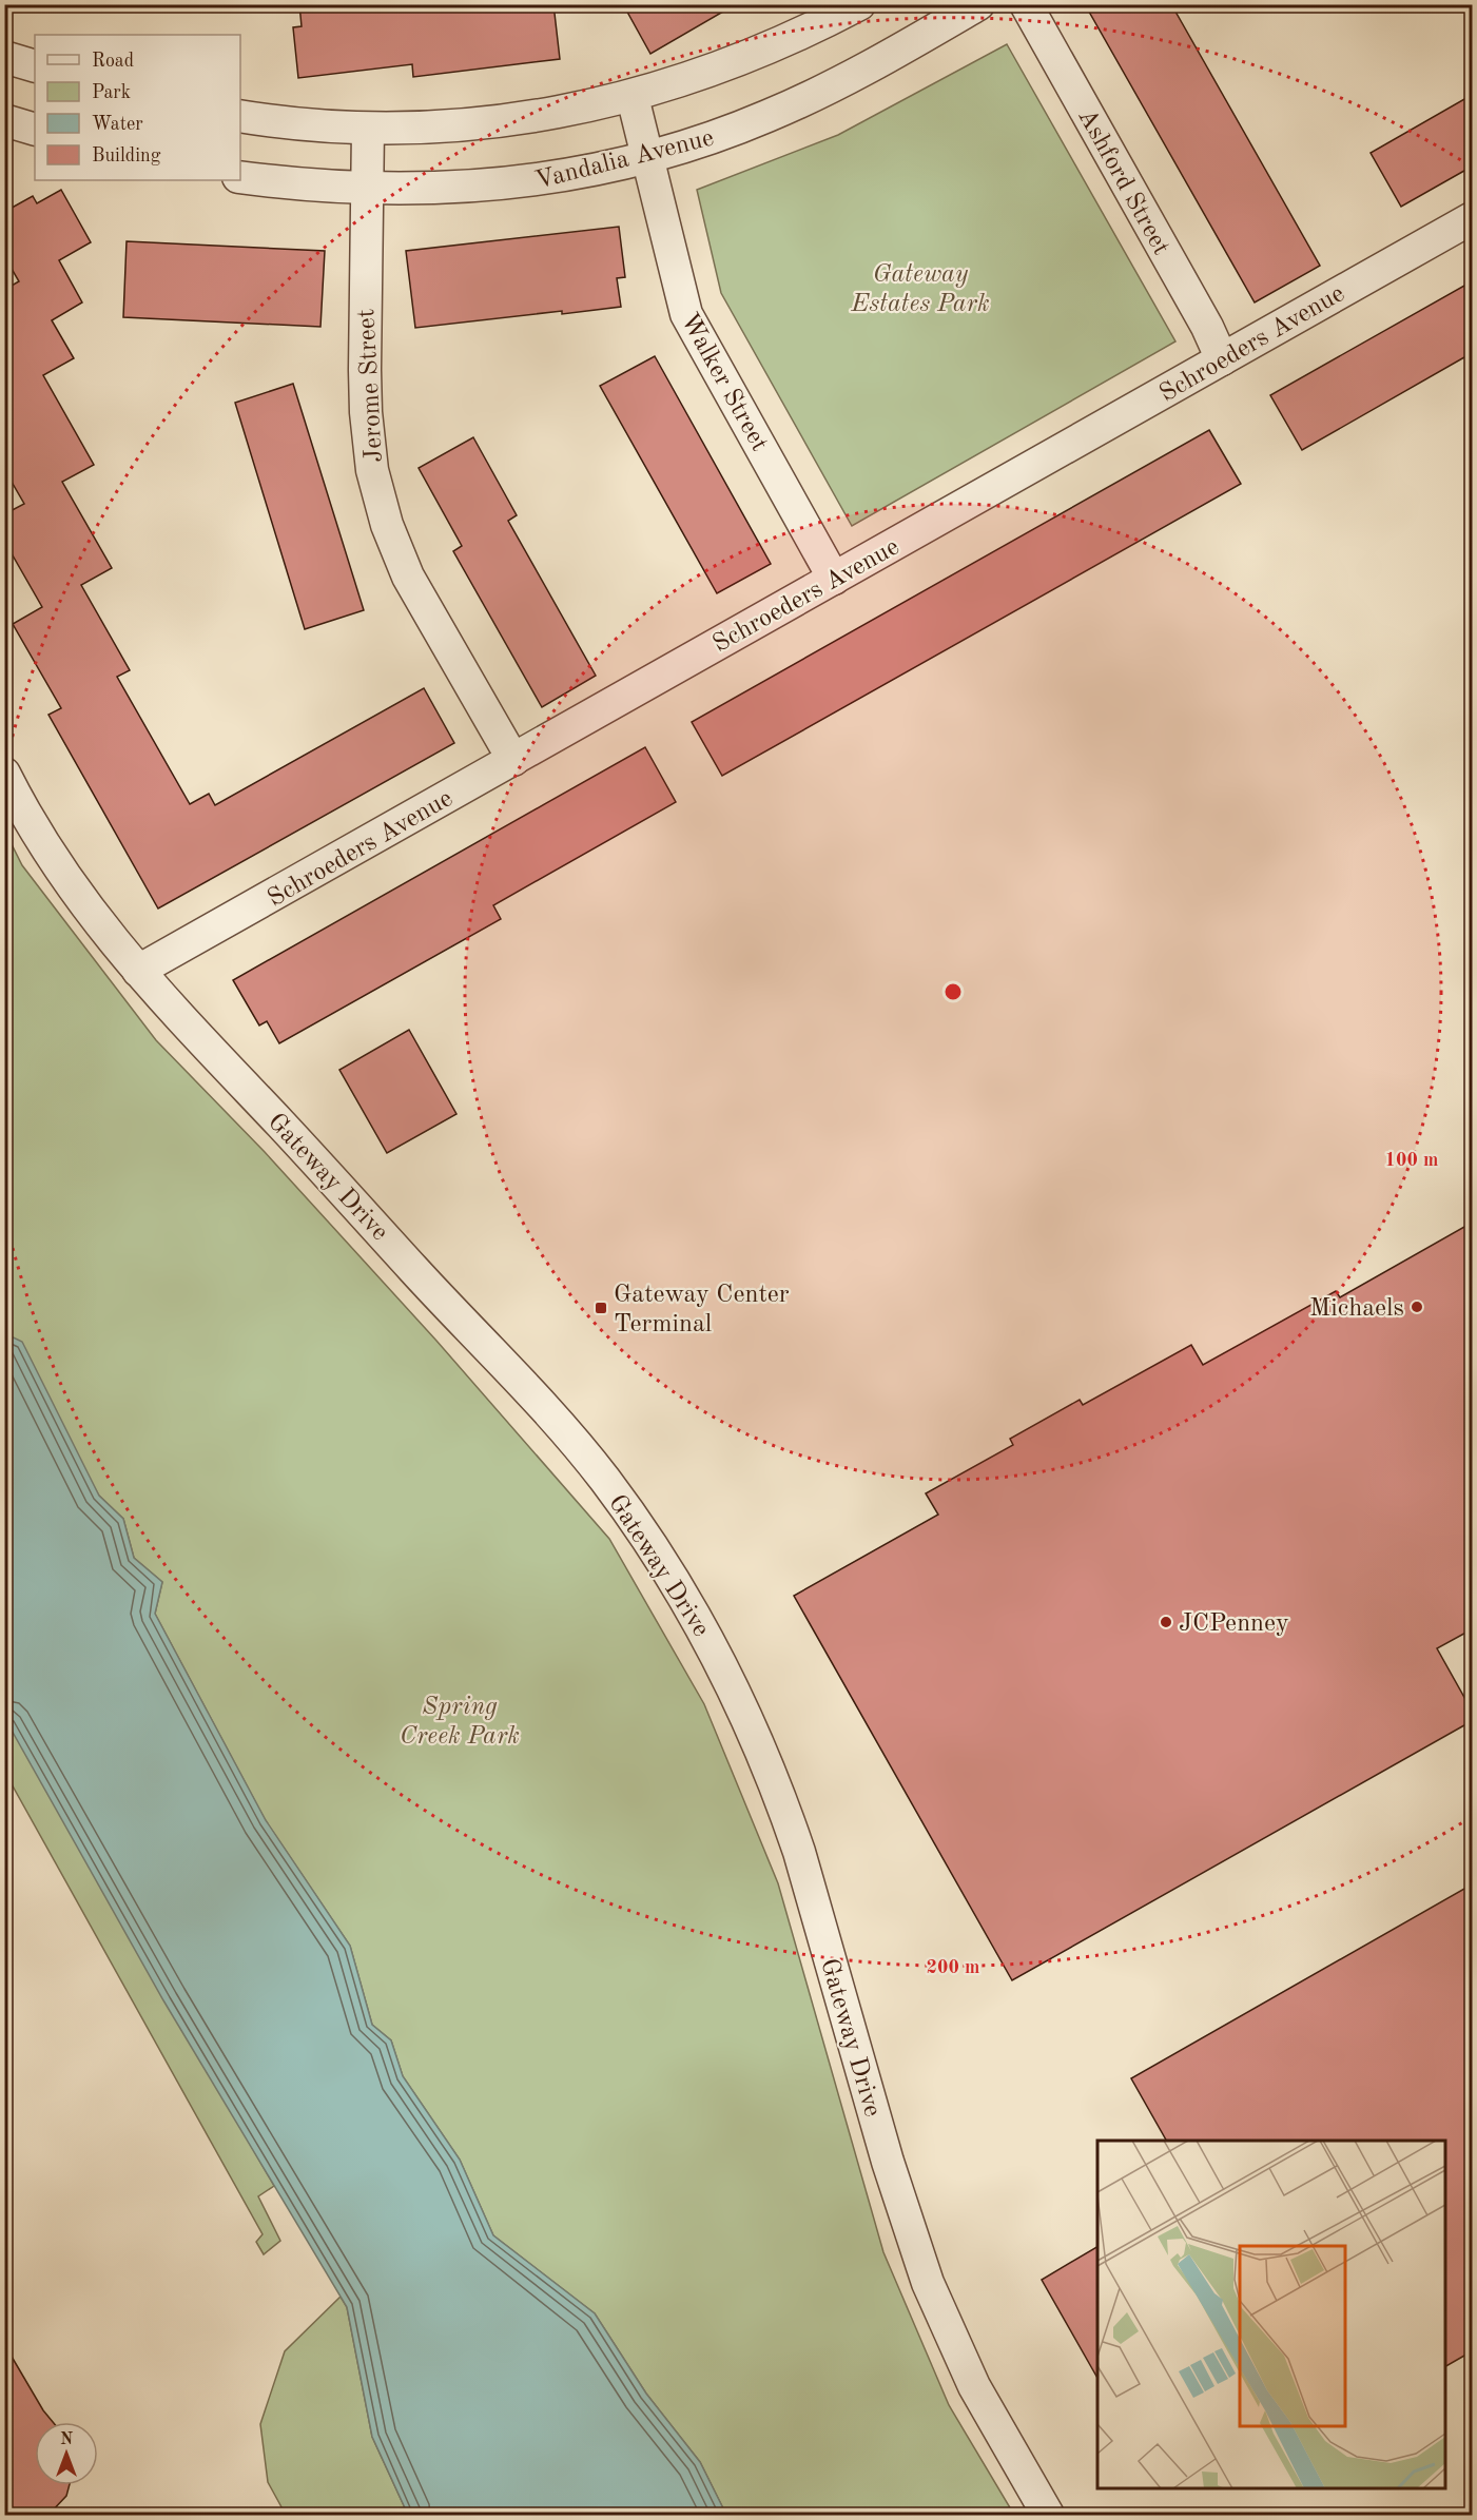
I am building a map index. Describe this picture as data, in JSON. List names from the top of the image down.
{
  "streets": {
    "street": [
      "Vandalia Avenue",
      "Ashford Street",
      "Schroeders Avenue",
      "Walker Street",
      "Jerome Street",
      "Gateway Drive"
    ]
  },
  "crossings": [
    ["Vandalia Avenue", "Walker Street"],
    ["Vandalia Avenue", "Jerome Street"],
    ["Ashford Street", "Schroeders Avenue"],
    ["Schroeders Avenue", "Walker Street"],
    ["Schroeders Avenue", "Jerome Street"],
    ["Schroeders Avenue", "Gateway Drive"]
  ],
  "parks": ["Gateway Estates Park", "Spring Creek Park"],
  "places": {
    "other": ["Michaels", "JCPenney"],
    "transit": ["Gateway Center Terminal"]
  },
  "legend": [
    "Road",
    "Park",
    "Water",
    "Building"
  ],
  "north": "top",
  "rings": ["100 m", "200 m"]
}
